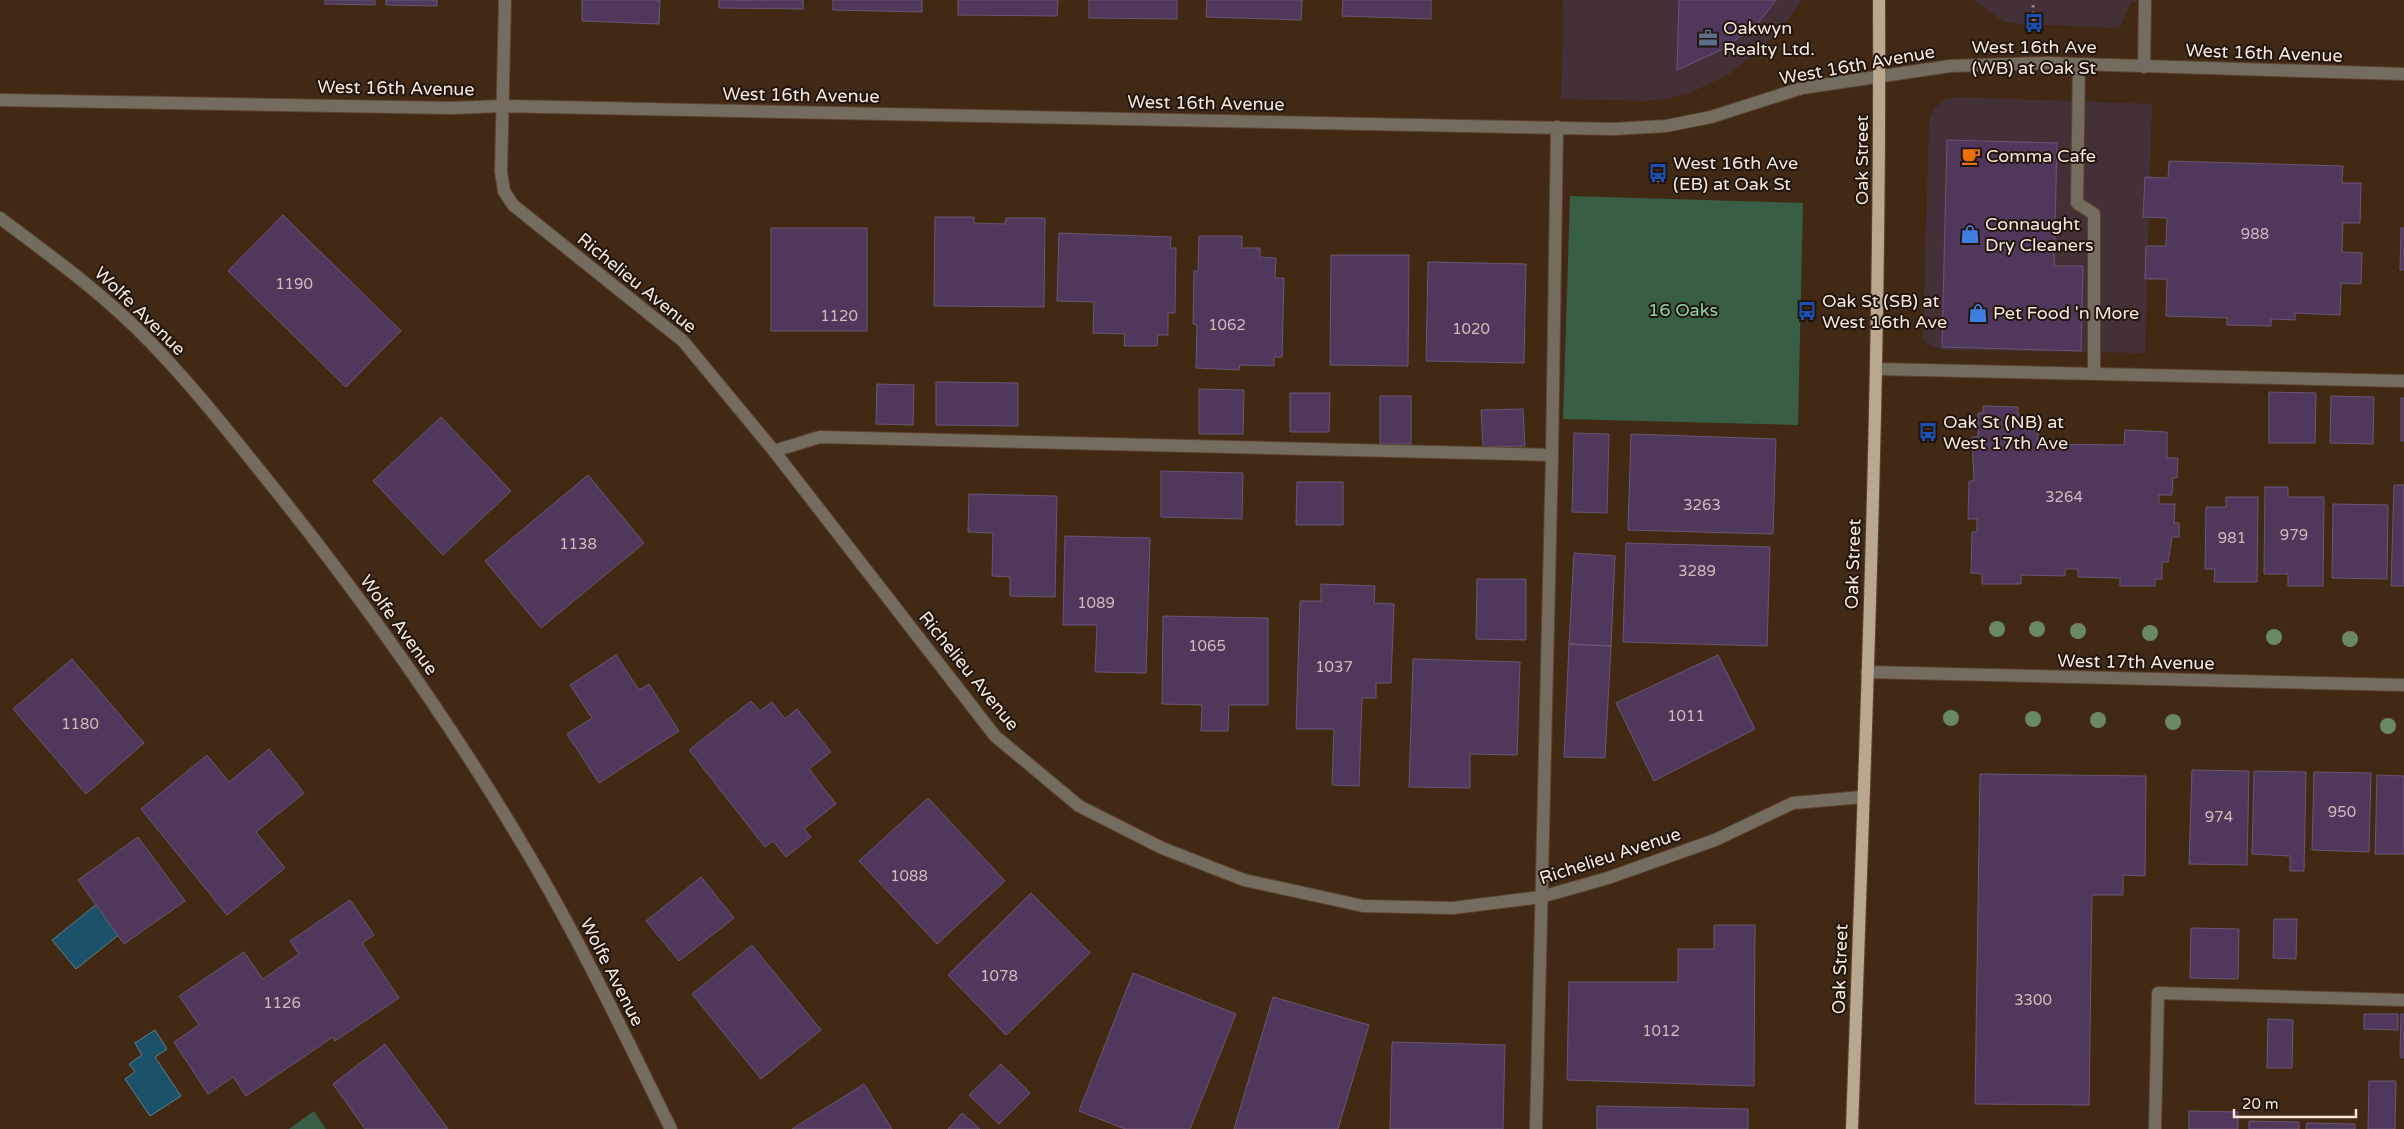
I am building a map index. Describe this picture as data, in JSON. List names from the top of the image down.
{
  "streets": {
    "main road": ["Oak Street"],
    "street": [
      "West 16th Avenue",
      "Richelieu Avenue",
      "Wolfe Avenue",
      "West 17th Avenue"
    ]
  },
  "crossings": [
    ["West 16th Avenue", "Oak Street"],
    ["West 16th Avenue", "Richelieu Avenue"],
    ["Oak Street", "Richelieu Avenue"],
    ["Oak Street", "West 17th Avenue"]
  ],
  "parks": ["16 Oaks"],
  "places": {
    "bus stop": [
      "West 16th Ave (WB) at Oak St",
      "West 16th Ave (EB) at Oak St",
      "Oak St (SB) at West 16th Ave",
      "Oak St (NB) at West 17th Ave"
    ],
    "office": ["Oakwyn Realty Ltd."],
    "cafe": ["Comma Cafe"],
    "shop": ["Connaught Dry Cleaners", "Pet Food 'n More"]
  },
  "house_numbers": [
    "988",
    "1190",
    "1120",
    "1062",
    "1020",
    "3264",
    "3263",
    "979",
    "981",
    "1138",
    "3289",
    "1089",
    "1065",
    "1037",
    "1011",
    "1180",
    "950",
    "974",
    "1088",
    "1078",
    "3300",
    "1126",
    "1012"
  ],
  "scale_bar": "20 m"
}
